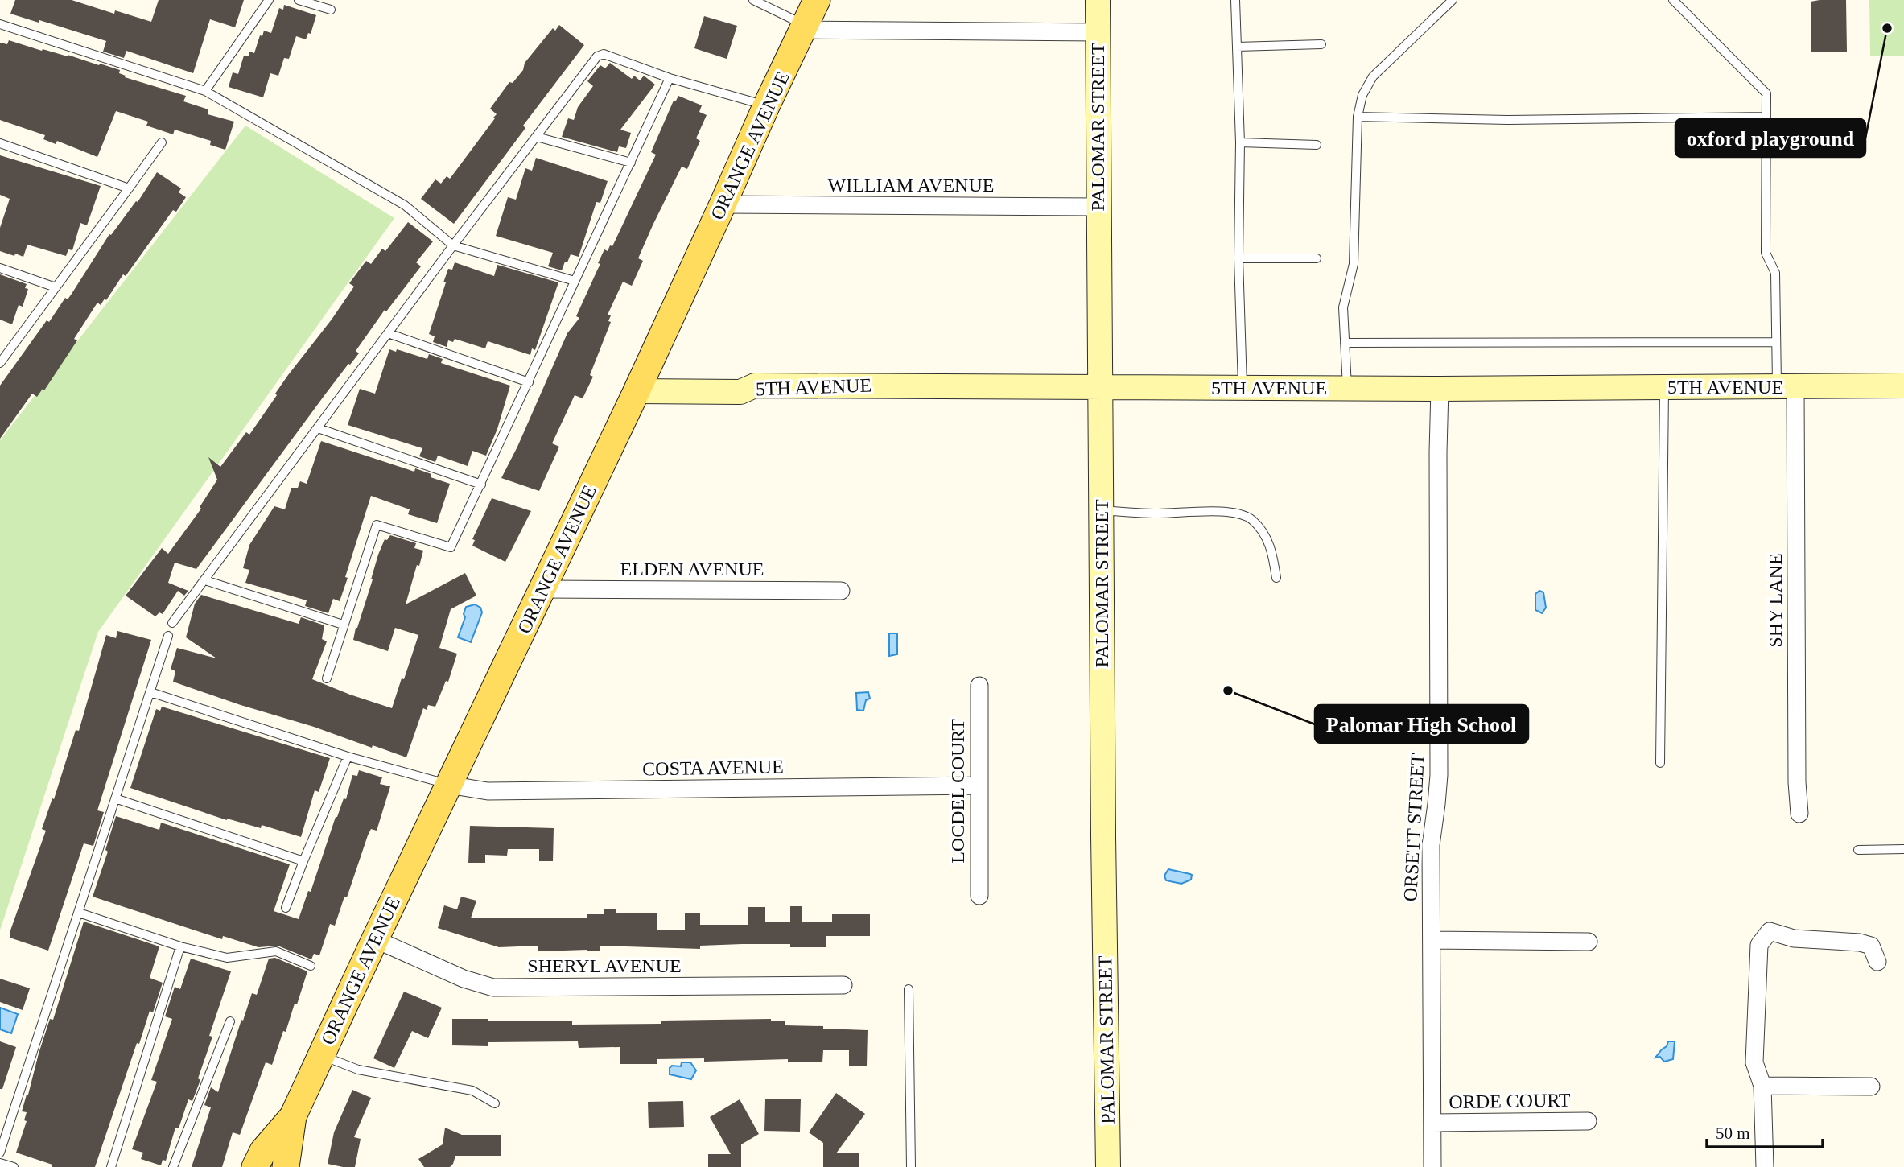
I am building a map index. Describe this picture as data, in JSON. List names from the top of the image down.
{
  "streets": {
    "main road": ["ORANGE AVENUE"],
    "street": [
      "PALOMAR STREET",
      "WILLIAM AVENUE",
      "5TH AVENUE",
      "ELDEN AVENUE",
      "SHY LANE",
      "COSTA AVENUE",
      "LOCDEL COURT",
      "ORSETT STREET",
      "SHERYL AVENUE",
      "ORDE COURT"
    ]
  },
  "crossings": [
    ["PALOMAR STREET", "WILLIAM AVENUE"],
    ["PALOMAR STREET", "5TH AVENUE"],
    ["ORANGE AVENUE", "WILLIAM AVENUE"],
    ["ORANGE AVENUE", "5TH AVENUE"],
    ["ORANGE AVENUE", "ELDEN AVENUE"],
    ["ORANGE AVENUE", "COSTA AVENUE"],
    ["ORANGE AVENUE", "SHERYL AVENUE"],
    ["5TH AVENUE", "SHY LANE"],
    ["5TH AVENUE", "ORSETT STREET"],
    ["COSTA AVENUE", "LOCDEL COURT"],
    ["ORSETT STREET", "ORDE COURT"]
  ],
  "places": ["oxford playground", "Palomar High School"],
  "scale_bar": "50 m"
}
